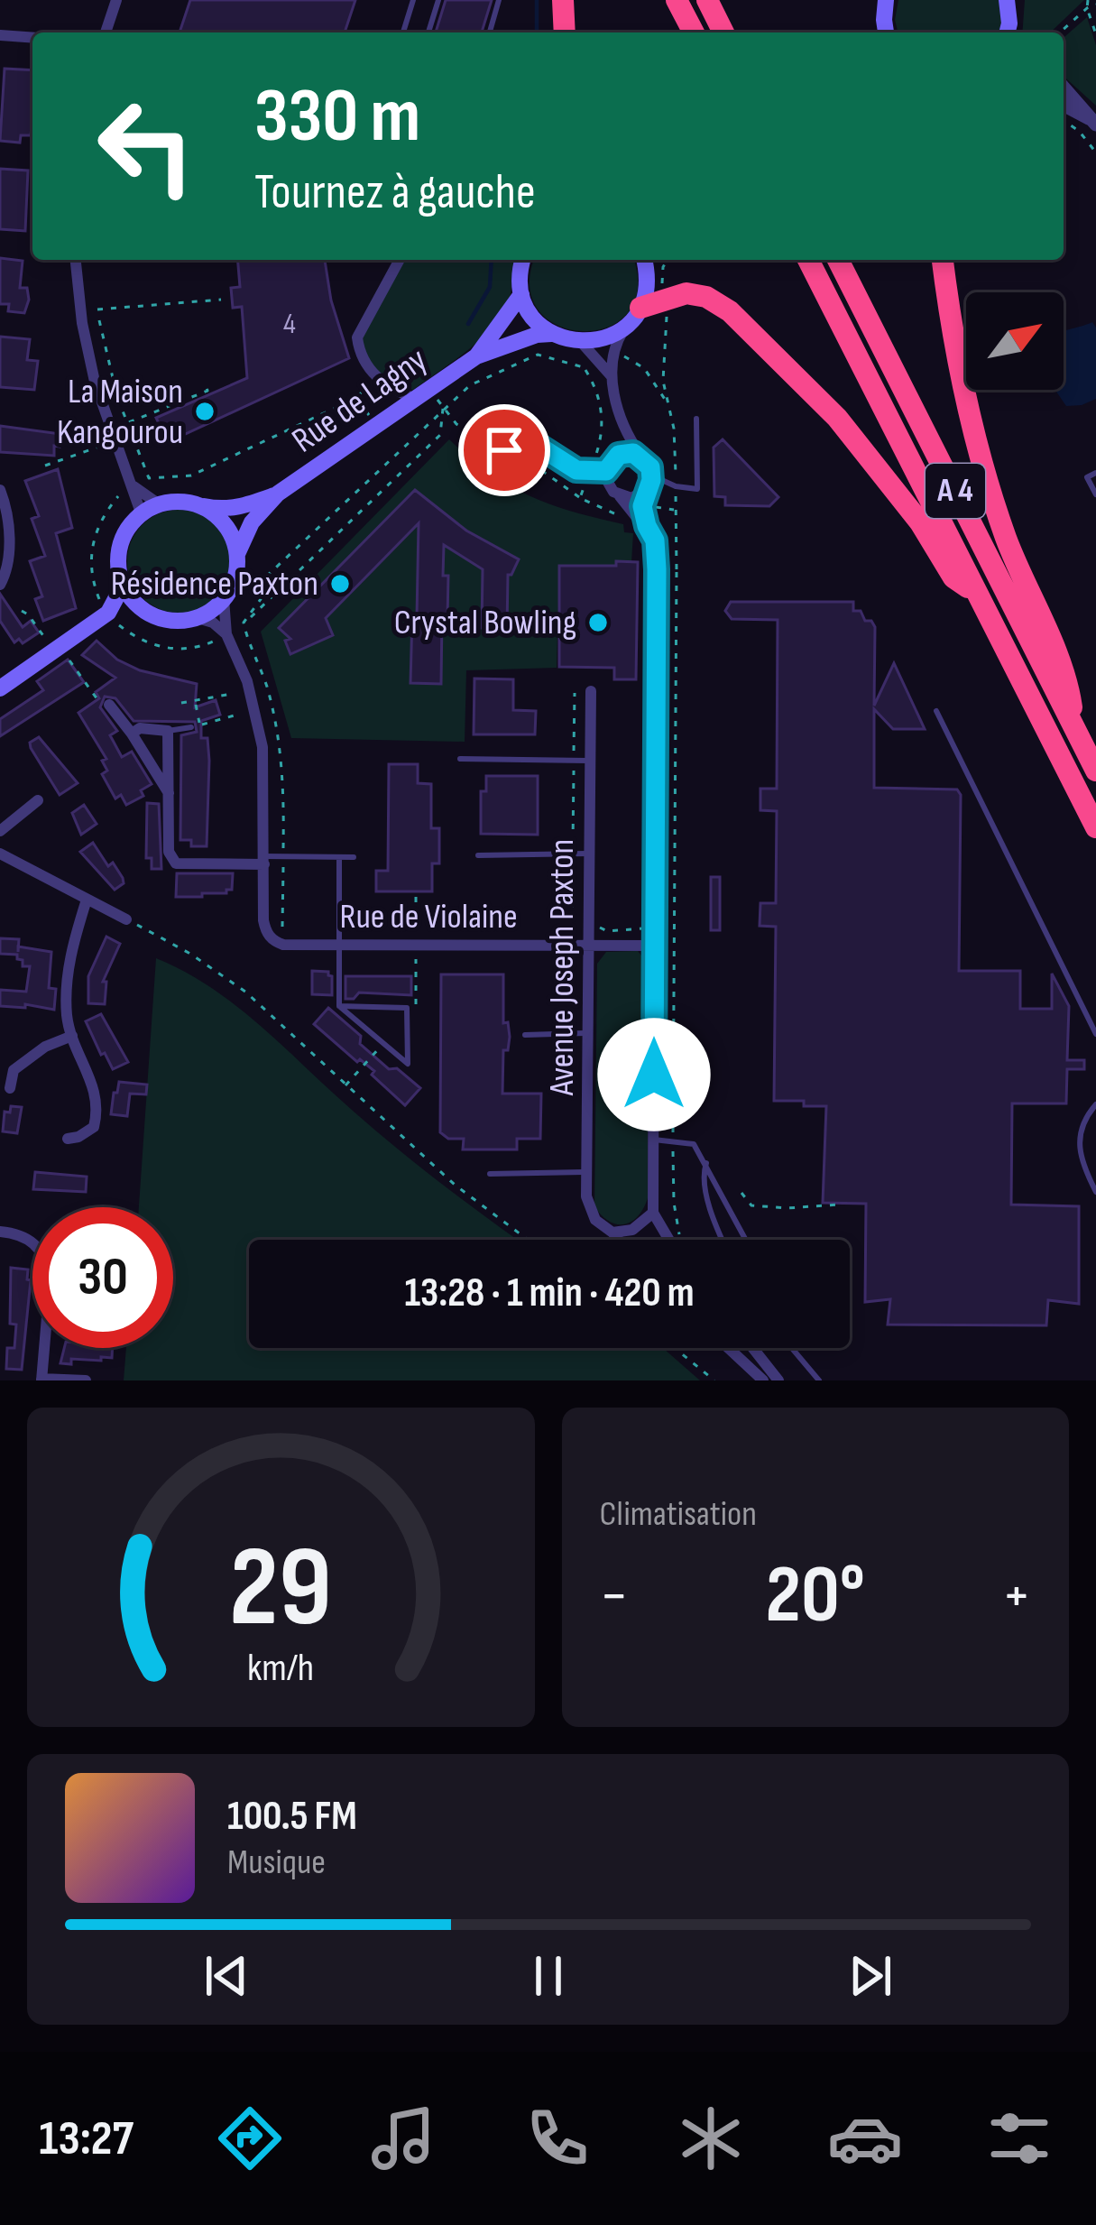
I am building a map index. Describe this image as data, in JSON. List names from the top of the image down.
{
  "streets": {
    "highway": ["A 4"],
    "main road": ["Rue de Lagny"],
    "street": ["Rue de Violaine", "Avenue Joseph Paxton"]
  },
  "crossings": [
    ["Rue de Violaine", "Avenue Joseph Paxton"]
  ],
  "places": ["La Maison Kangourou", "Résidence Paxton", "Crystal Bowling"],
  "house_numbers": ["4"],
  "north": "top right",
  "page": {
    "turn": ["330 m", "Tournez à gauche"],
    "limit": "30",
    "trip": "13:28 · 1 min · 420 m",
    "tile": "Climatisation",
    "heat": ["−", "20°", "+"],
    "song": ["100.5 FM", "Musique"],
    "tabs": "13:27",
    "gauge": ["29", "km/h"]
  }
}
